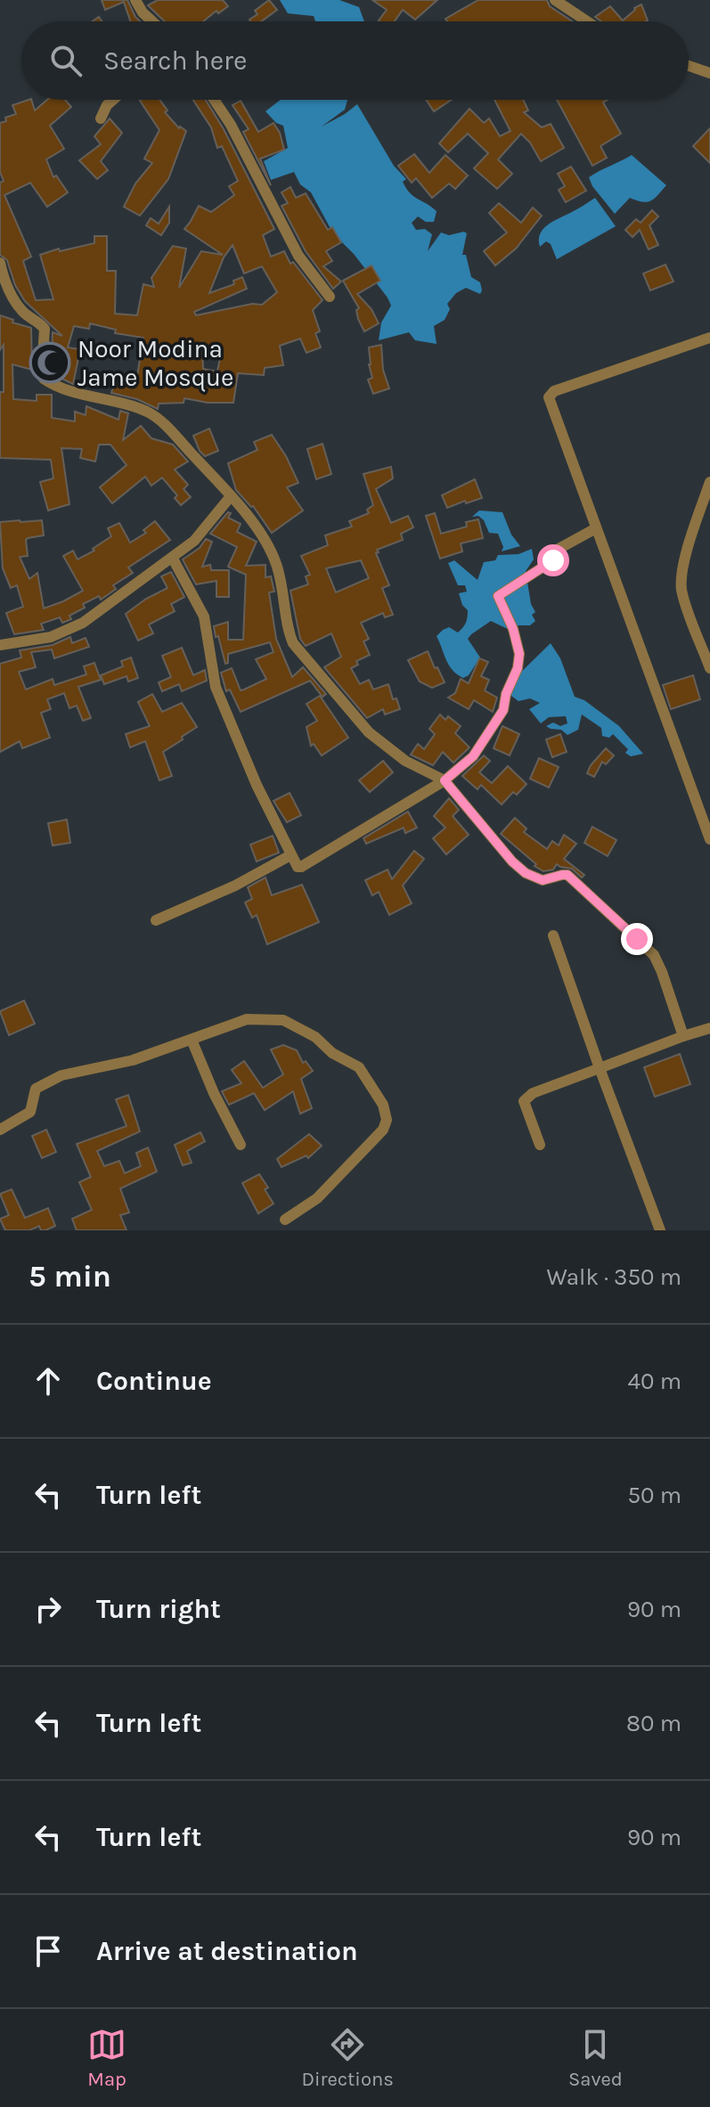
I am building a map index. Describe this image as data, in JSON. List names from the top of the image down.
{
  "places": {
    "mosque": ["Noor Modina Jame Mosque"]
  },
  "page": {
    "search": "Search here",
    "heading": ["5 min", "Walk · 350 m"],
    "list": [
      ["Continue", "40 m"],
      ["Turn left", "50 m"],
      ["Turn right", "90 m"],
      ["Turn left", "80 m"],
      ["Turn left", "90 m"],
      "Arrive at destination"
    ],
    "nav": ["Map", "Directions", "Saved"]
  }
}
